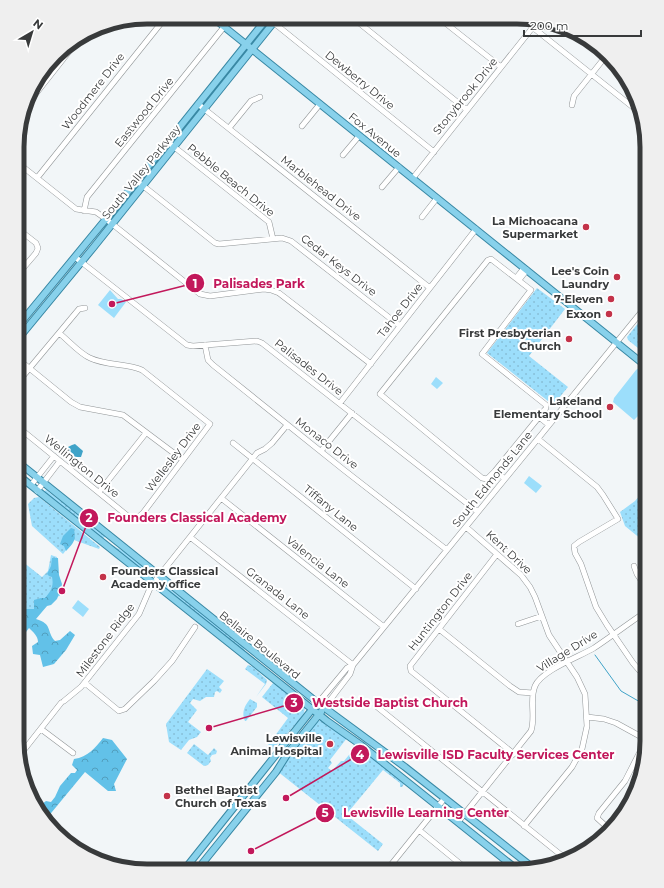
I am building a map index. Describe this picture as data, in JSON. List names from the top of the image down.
{
  "streets": {
    "main road": [
      "Fox Avenue",
      "South Valley Parkway",
      "South Edmonds Lane",
      "Bellaire Boulevard"
    ],
    "street": [
      "Dewberry Drive",
      "Woodmere Drive",
      "Stonybrook Drive",
      "Eastwood Drive",
      "Pebble Beach Drive",
      "Marblehead Drive",
      "Cedar Keys Drive",
      "Tahoe Drive",
      "Palisades Drive",
      "Monaco Drive",
      "Wellesley Drive",
      "Wellington Drive",
      "Tiffany Lane",
      "Kent Drive",
      "Valencia Lane",
      "Granada Lane",
      "Huntington Drive",
      "Milestone Ridge",
      "Village Drive"
    ]
  },
  "crossings": [
    ["Dewberry Drive", "Stonybrook Drive"],
    ["Stonybrook Drive", "Fox Avenue"],
    ["Eastwood Drive", "Fox Avenue"],
    ["Fox Avenue", "South Valley Parkway"],
    ["Fox Avenue", "Tahoe Drive"],
    ["Fox Avenue", "South Edmonds Lane"],
    ["South Valley Parkway", "Pebble Beach Drive"],
    ["South Valley Parkway", "Marblehead Drive"],
    ["South Valley Parkway", "Cedar Keys Drive"],
    ["South Valley Parkway", "Palisades Drive"],
    ["Pebble Beach Drive", "Cedar Keys Drive"],
    ["Marblehead Drive", "Tahoe Drive"],
    ["Cedar Keys Drive", "Tahoe Drive"],
    ["Tahoe Drive", "Palisades Drive"],
    ["Palisades Drive", "Monaco Drive"],
    ["Palisades Drive", "South Edmonds Lane"],
    ["Monaco Drive", "South Edmonds Lane"],
    ["Monaco Drive", "Milestone Ridge"],
    ["Wellesley Drive", "Wellington Drive"],
    ["South Edmonds Lane", "Tiffany Lane"],
    ["South Edmonds Lane", "Kent Drive"],
    ["South Edmonds Lane", "Valencia Lane"],
    ["South Edmonds Lane", "Granada Lane"],
    ["South Edmonds Lane", "Bellaire Boulevard"],
    ["Tiffany Lane", "Milestone Ridge"],
    ["Kent Drive", "Huntington Drive"],
    ["Kent Drive", "Village Drive"],
    ["Valencia Lane", "Milestone Ridge"],
    ["Granada Lane", "Milestone Ridge"],
    ["Milestone Ridge", "Bellaire Boulevard"]
  ],
  "places": [
    "La Michoacana Supermarket",
    "Lee's Coin Laundry",
    "7-Eleven",
    "Palisades Park",
    "Exxon",
    "First Presbyterian Church",
    "Lakeland Elementary School",
    "Founders Classical Academy office",
    "Founders Classical Academy",
    "Westside Baptist Church",
    "Lewisville Animal Hospital",
    "Bethel Baptist Church of Texas",
    "Lewisville ISD Faculty Services Center",
    "Lewisville Learning Center"
  ],
  "scale_bar": "200 m",
  "north": "top right"
}
